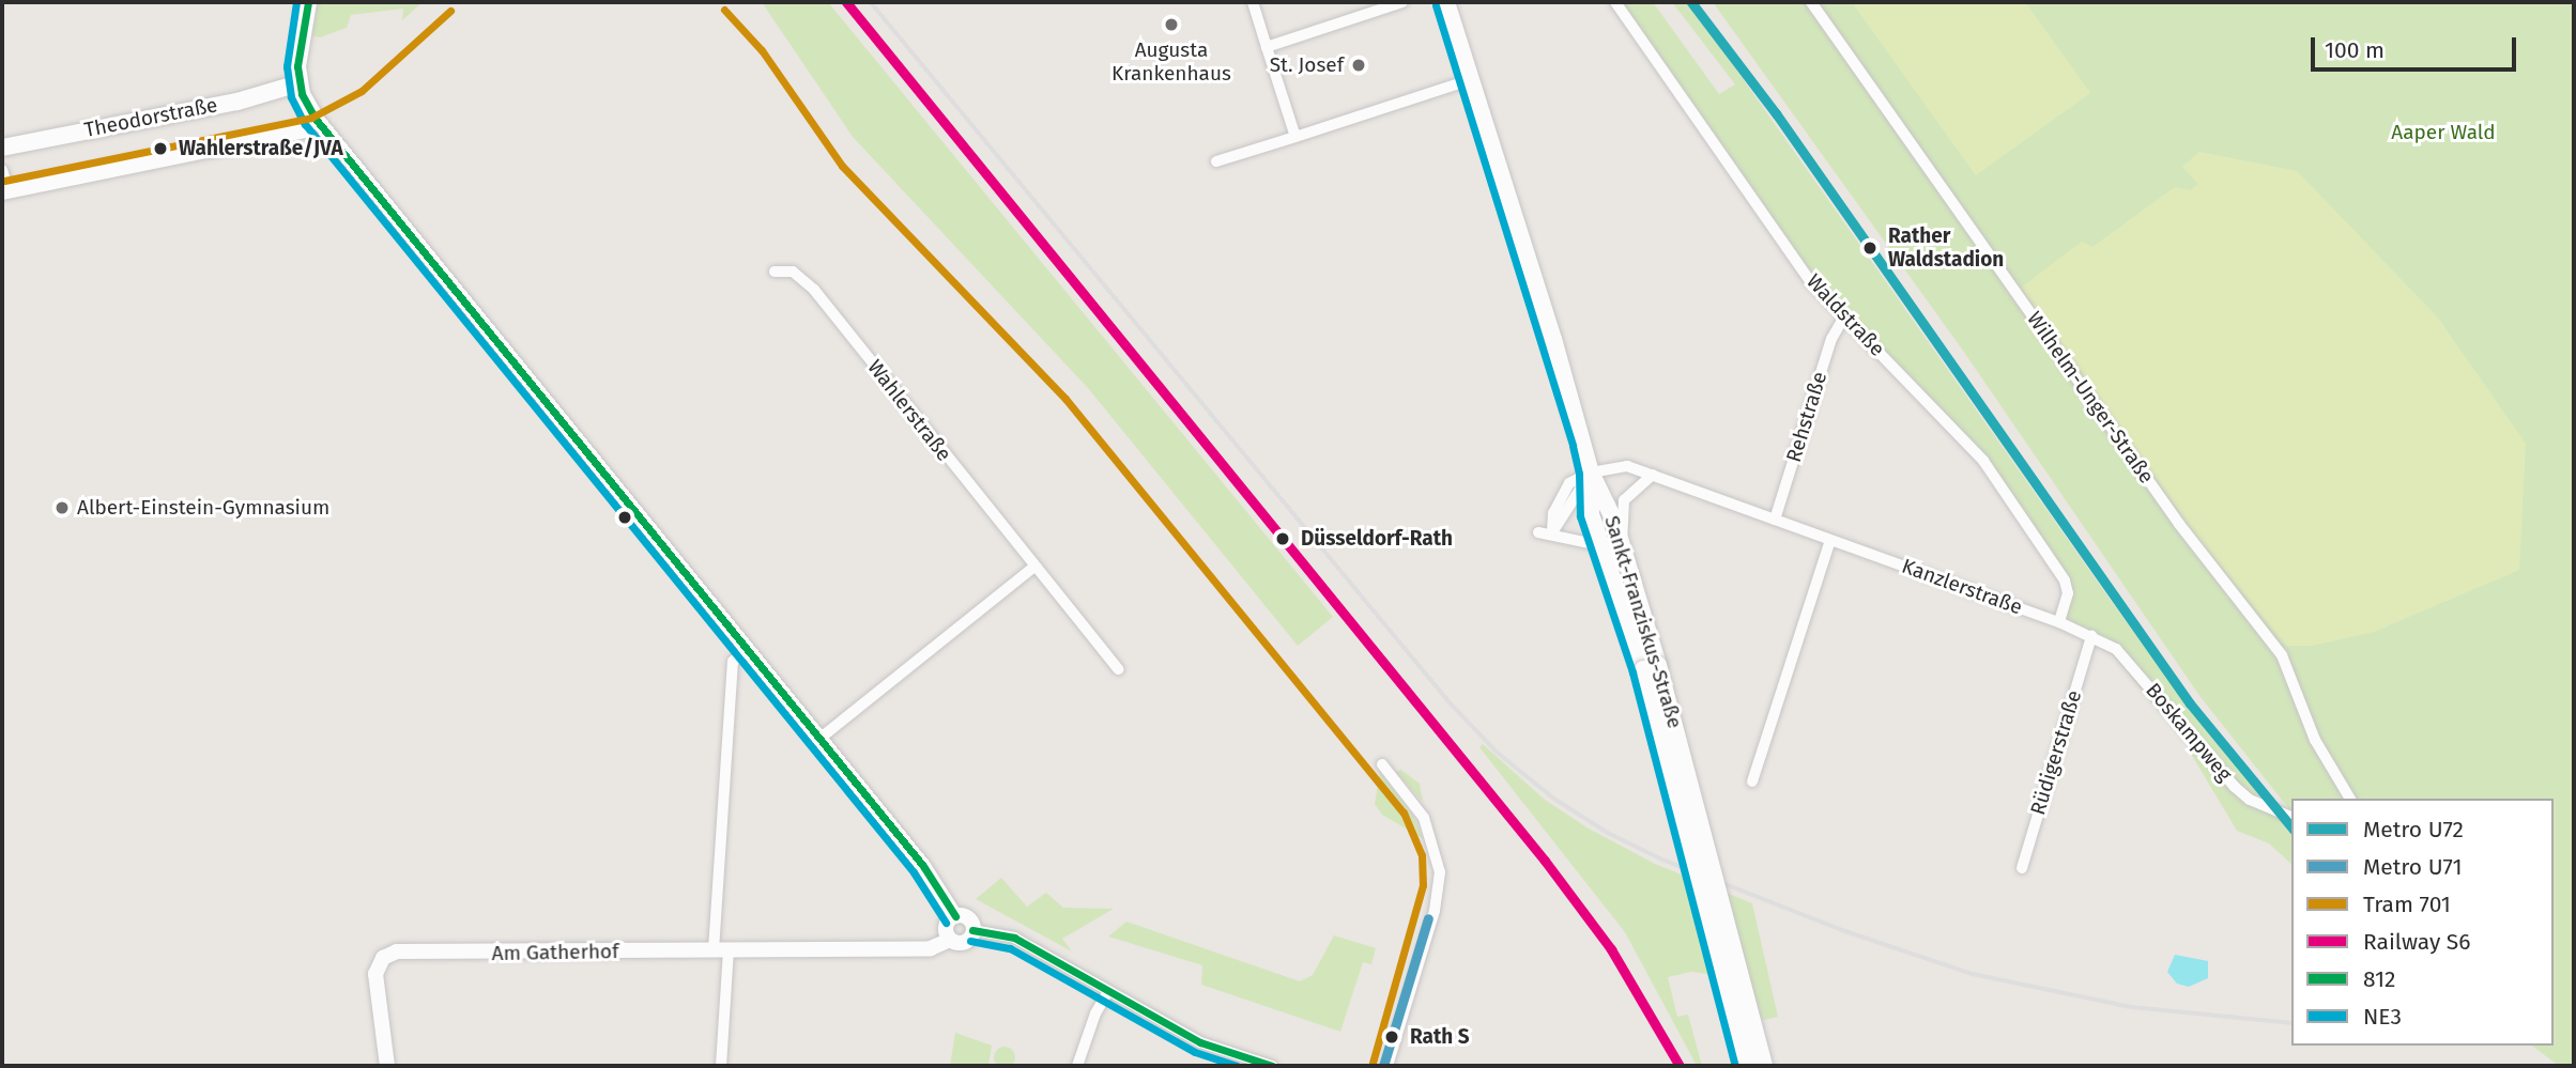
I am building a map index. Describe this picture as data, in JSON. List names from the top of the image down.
{
  "streets": {
    "main road": ["Theodorstraße", "Sankt-Franziskus-Straße"],
    "street": [
      "Waldstraße",
      "Wilhelm-Unger-Straße",
      "Wahlerstraße",
      "Rehstraße",
      "Kanzlerstraße",
      "Boskampweg",
      "Rüdigerstraße",
      "Am Gatherhof"
    ]
  },
  "crossings": [
    ["Waldstraße", "Rehstraße"],
    ["Waldstraße", "Kanzlerstraße"],
    ["Rehstraße", "Kanzlerstraße"],
    ["Kanzlerstraße", "Sankt-Franziskus-Straße"],
    ["Kanzlerstraße", "Boskampweg"],
    ["Kanzlerstraße", "Rüdigerstraße"],
    ["Boskampweg", "Rüdigerstraße"]
  ],
  "parks": ["Aaper Wald"],
  "places": [
    "Augusta Krankenhaus",
    "St. Josef",
    "Wahlerstraße/JVA",
    "Rather Waldstadion",
    "Albert-Einstein-Gymnasium",
    "Düsseldorf-Rath",
    "Rath S"
  ],
  "lines": [
    "metro line U72",
    "rail line S6",
    "transit line 812",
    "transit line NE3",
    "tram line 701",
    "metro line U71"
  ],
  "legend": [
    "Metro U72",
    "Metro U71",
    "Tram 701",
    "Railway S6",
    "812",
    "NE3"
  ],
  "scale_bar": "100 m"
}
